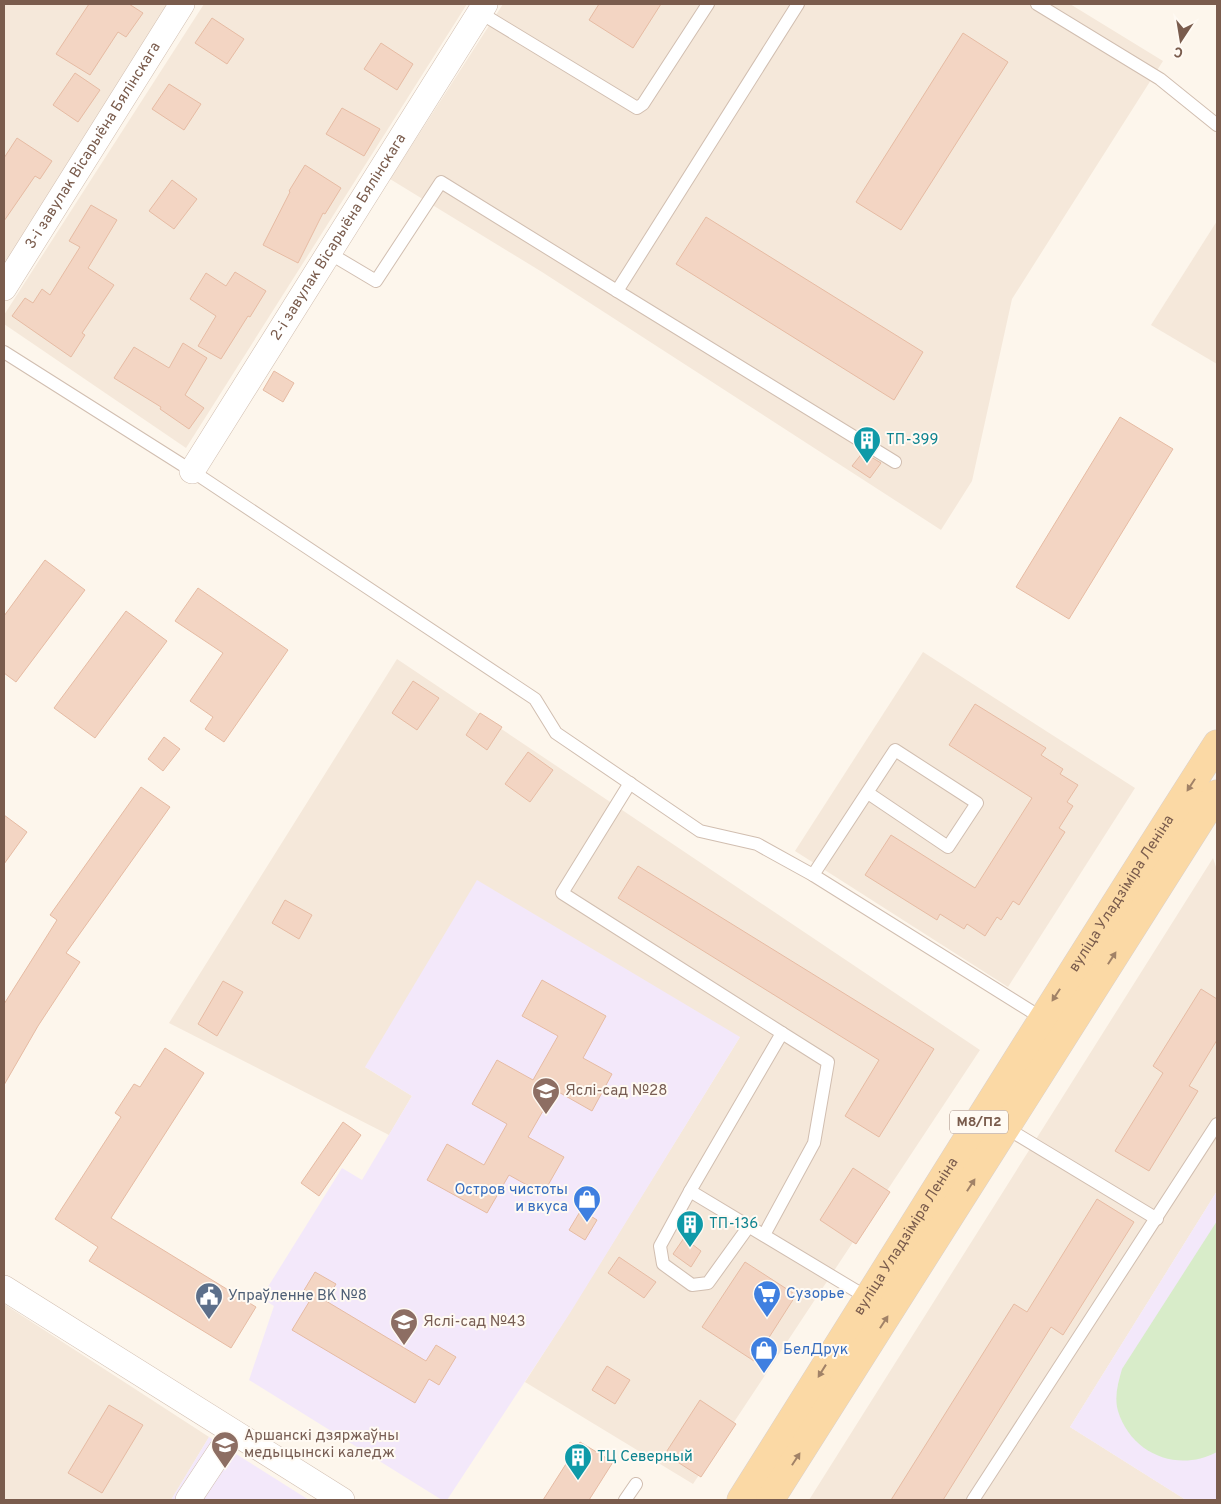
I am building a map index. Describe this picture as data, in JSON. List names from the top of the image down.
{
  "streets": {
    "main road": ["вуліца Уладзіміра Леніна", "М8/П2"],
    "street": ["3-і завулак Вісарыёна Бялінскага", "2-і завулак Вісарыёна Бялінскага"]
  },
  "places": {
    "building": ["ТП-399", "ТП-136", "ТЦ Северный"],
    "school or university": ["Яслі-сад №28", "Яслі-сад №43", "Аршанскі дзяржаўны медыцынскі каледж"],
    "shop": ["Остров чистоты и вкуса", "БелДрук"],
    "supermarket": ["Сузорье"],
    "public building": ["Упраўленне ВК №8"]
  },
  "north": "bottom"
}
